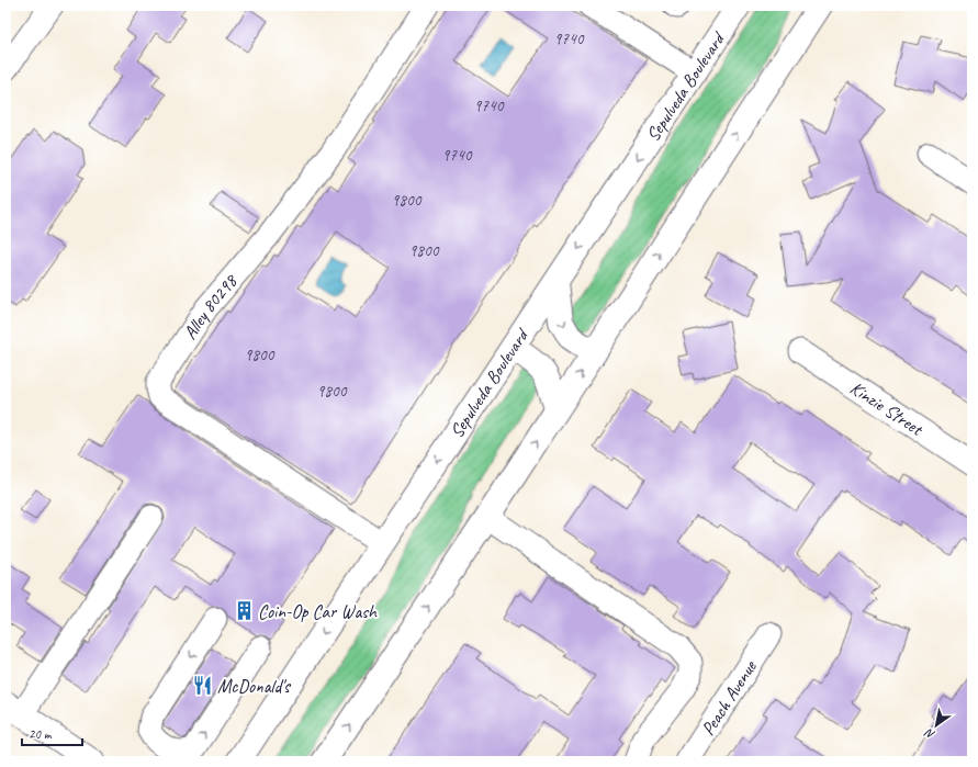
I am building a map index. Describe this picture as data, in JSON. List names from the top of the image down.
{
  "streets": {
    "main road": ["Sepulveda Boulevard"],
    "street": ["Alley 80298", "Kinzie Street", "Peach Avenue"]
  },
  "crossings": [
    ["Sepulveda Boulevard", "Alley 80298"]
  ],
  "places": {
    "building": ["Coin-Op Car Wash"],
    "restaurant": ["McDonald's"]
  },
  "house_numbers": [
    "9740",
    "9740",
    "9740",
    "9800",
    "9800",
    "9800",
    "9800"
  ],
  "scale_bar": "20 m",
  "north": "bottom left"
}
